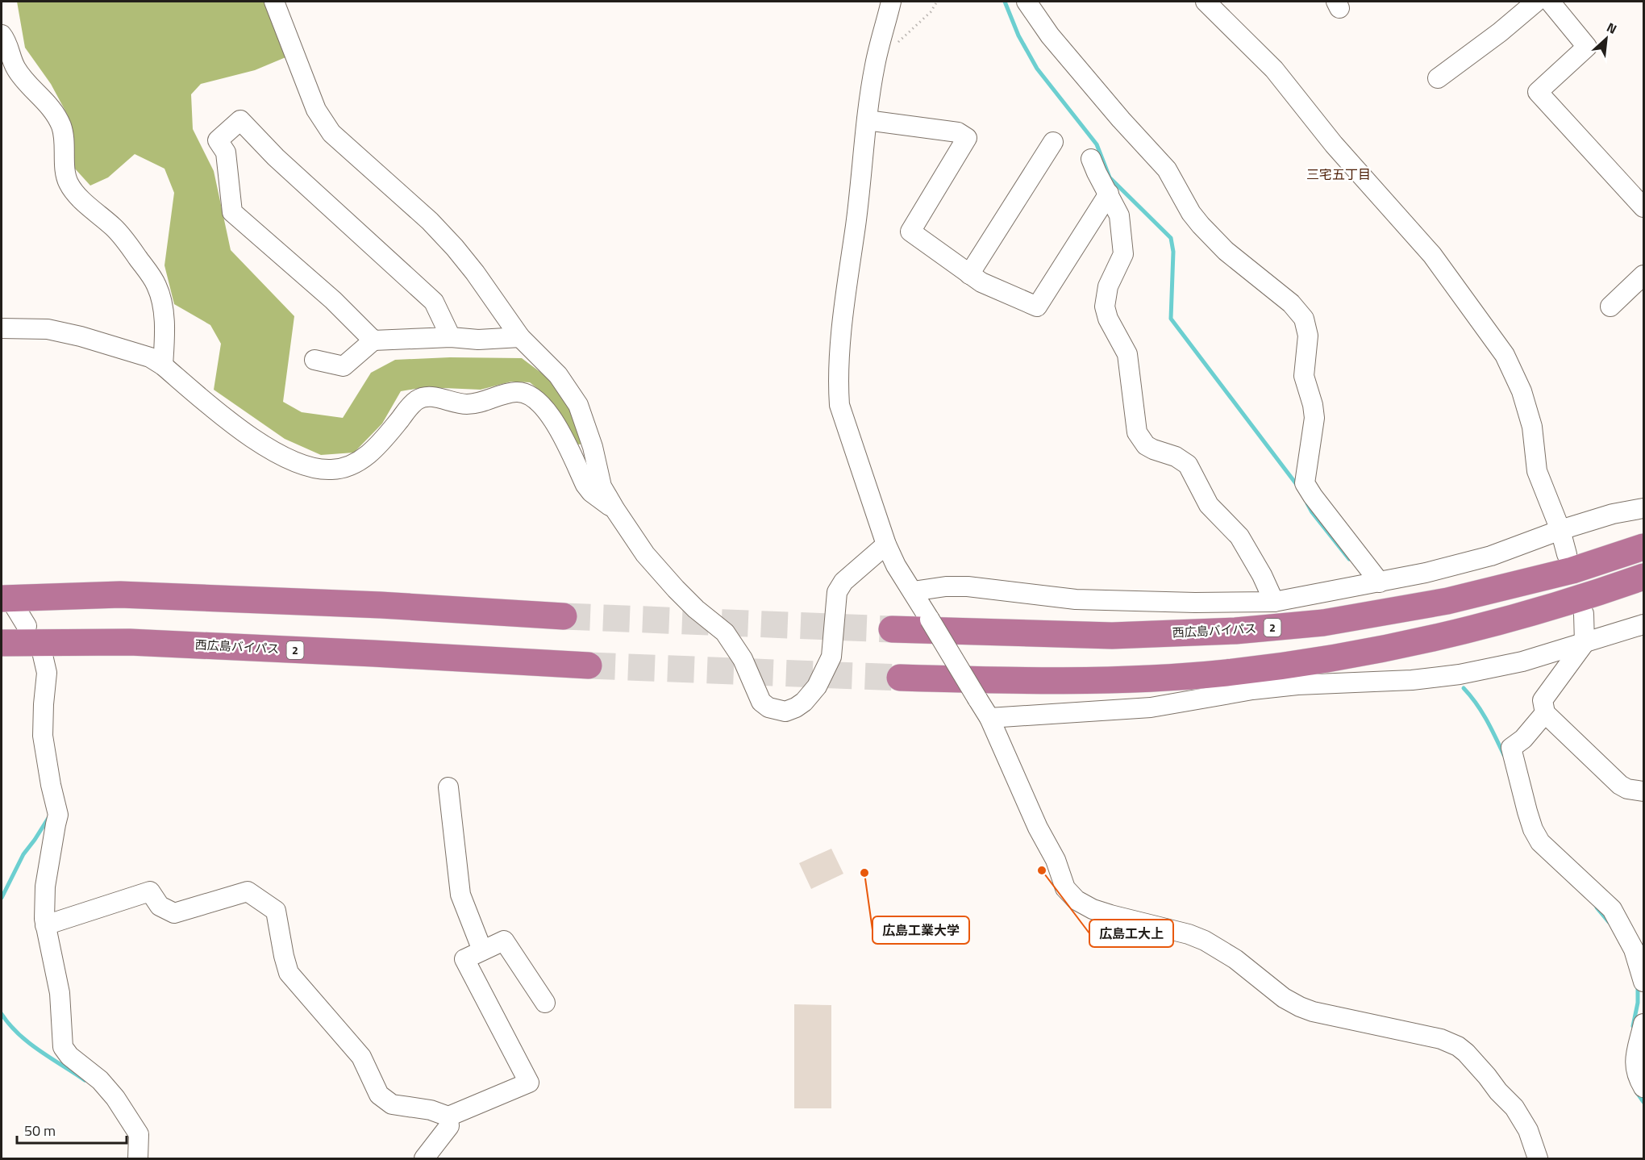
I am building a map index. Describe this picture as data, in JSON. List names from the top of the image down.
{
  "streets": {
    "highway": ["2", "西広島バイパス"]
  },
  "districts": ["三宅五丁目"],
  "places": ["広島工大上", "広島工業大学"],
  "scale_bar": "50 m",
  "north": "top right"
}
